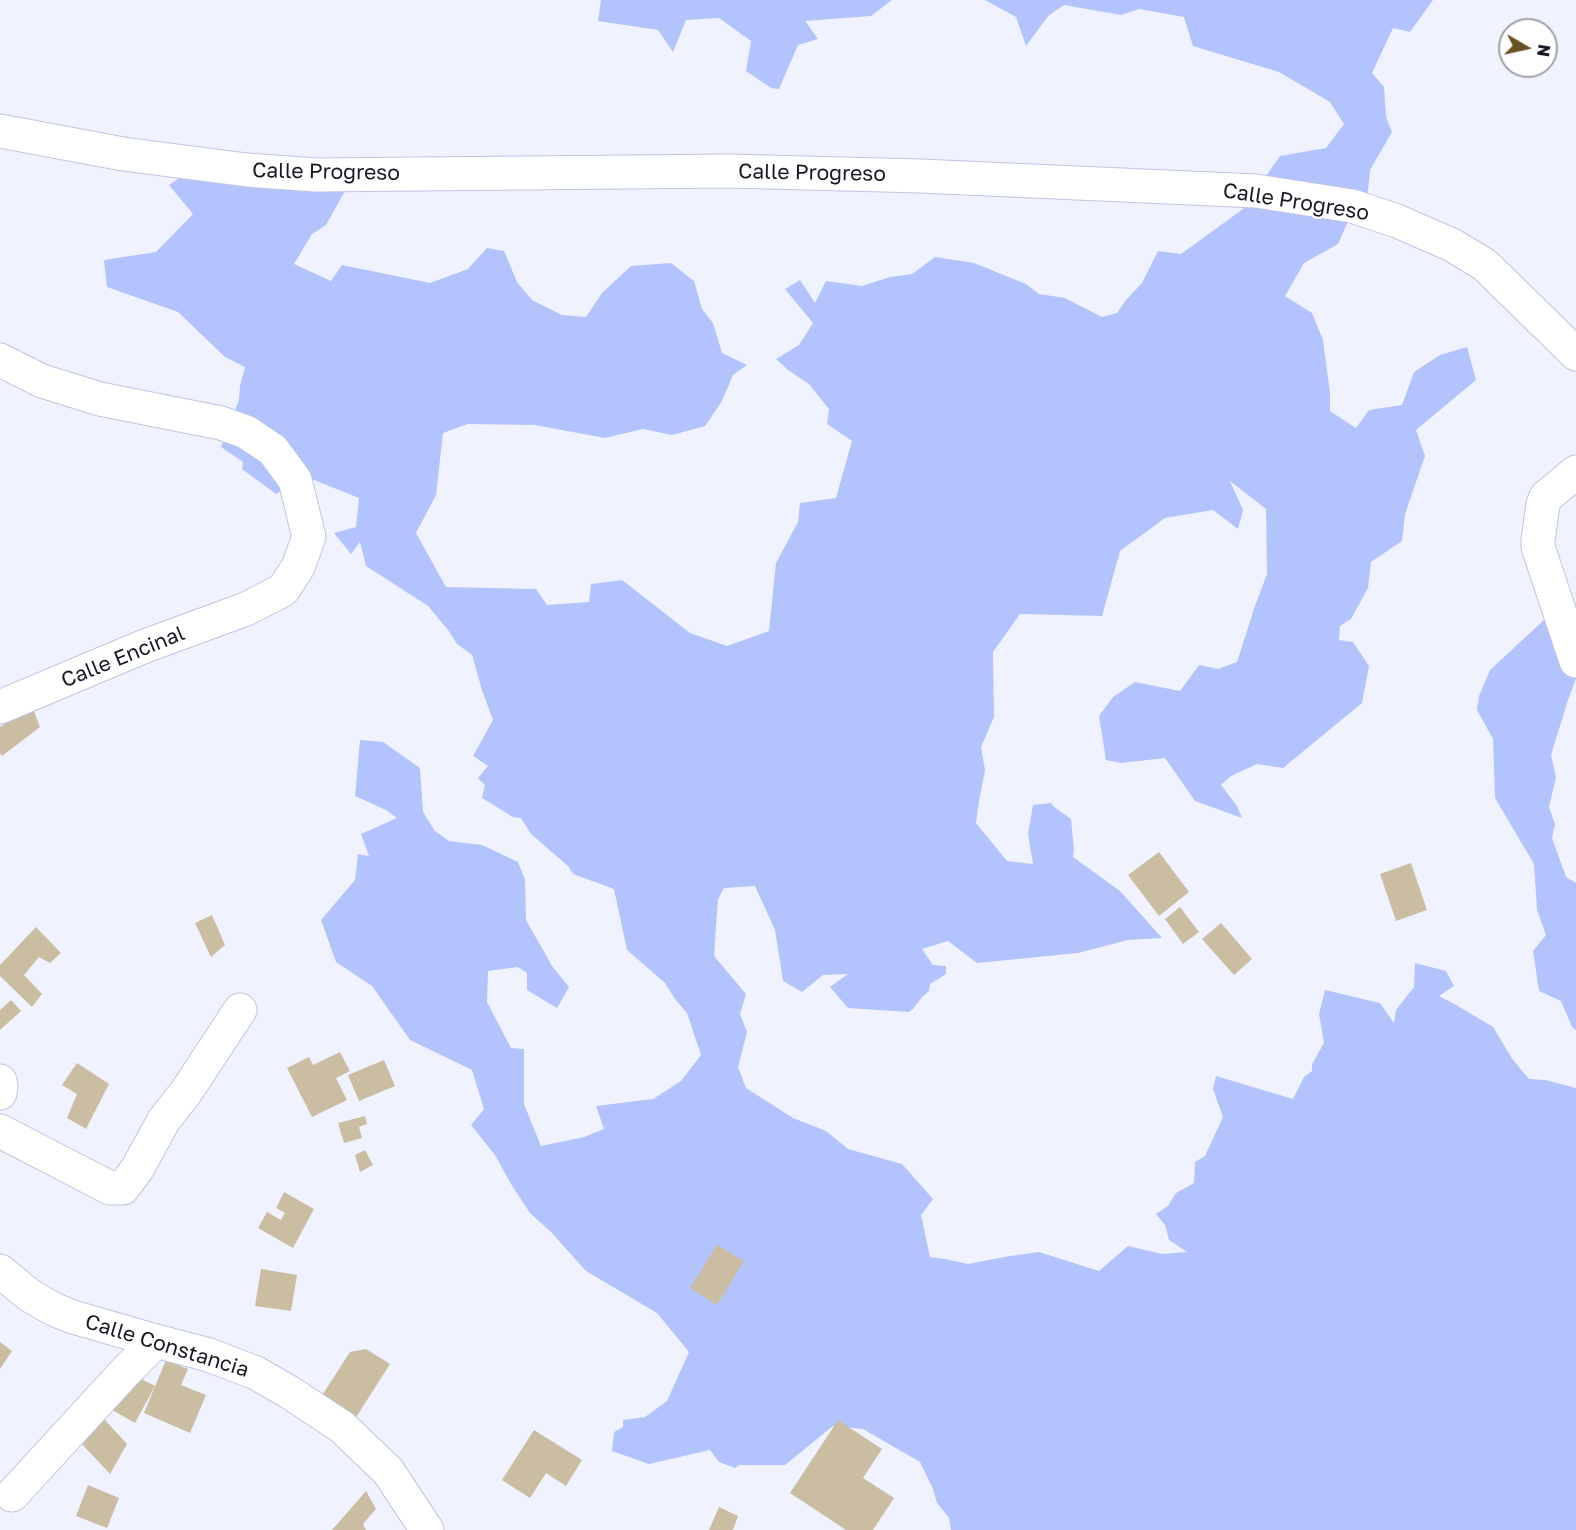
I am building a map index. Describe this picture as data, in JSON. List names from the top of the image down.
{
  "streets": {
    "street": ["Calle Progreso", "Calle Encinal", "Calle Constancia"]
  },
  "north": "right"
}
